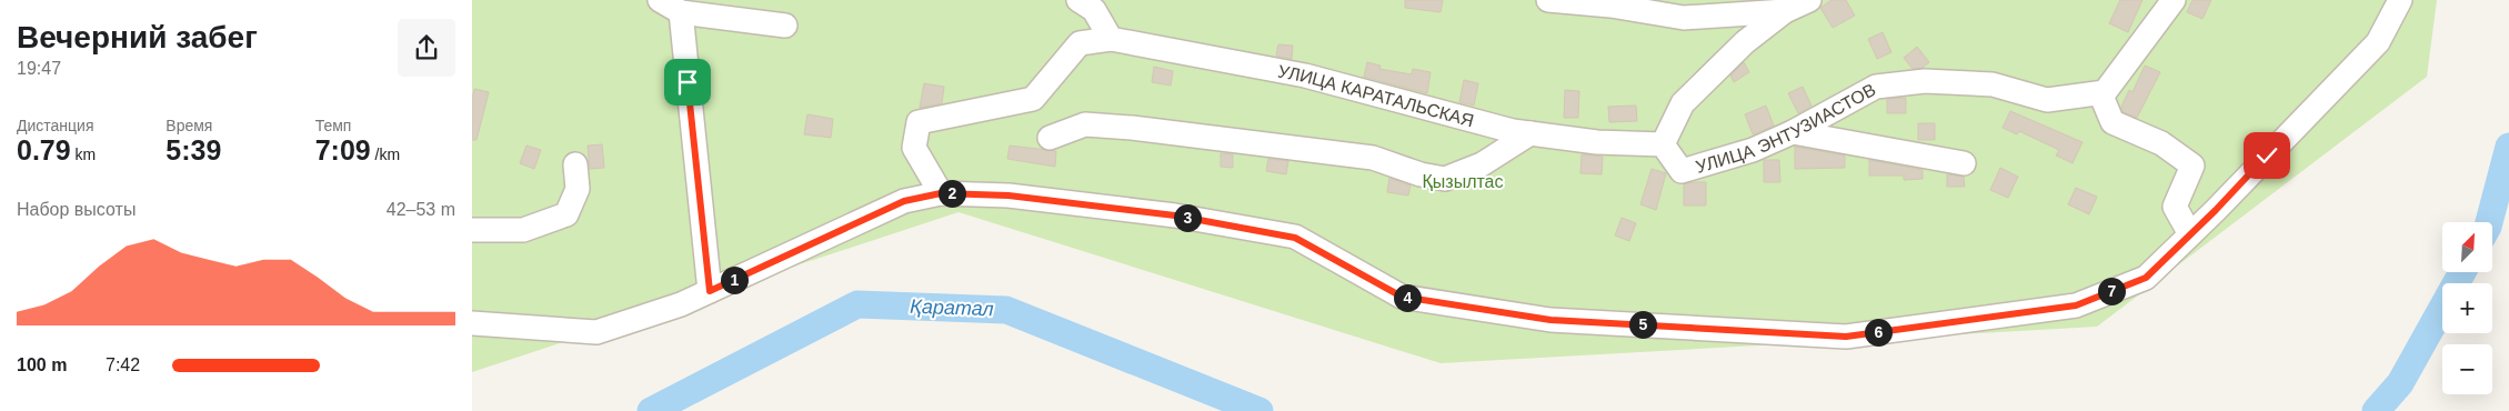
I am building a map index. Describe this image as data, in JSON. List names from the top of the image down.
{
  "streets": {
    "street": ["УЛИЦА КАРАТАЛЬСКАЯ", "УЛИЦА ЭНТУЗИАСТОВ"]
  },
  "crossings": [
    ["УЛИЦА КАРАТАЛЬСКАЯ", "УЛИЦА ЭНТУЗИАСТОВ"]
  ],
  "water": ["Қаратал"],
  "parks": ["Қызылтас"],
  "north": "top right",
  "page": {
    "heading": ["Вечерний забег", "19:47"],
    "stats": [
      ["Дистанция", "0.79 km"],
      ["Время", "5:39"],
      ["Темп", "7:09 /km"]
    ],
    "pins": [
      "2",
      "3",
      "1",
      "7",
      "4",
      "5",
      "6"
    ],
    "chart": ["Набор высоты", "42–53 m"],
    "map_buttons": ["+", "−"],
    "list": [
      {
        "name": "100 m",
        "note": "7:42"
      }
    ]
  }
}
